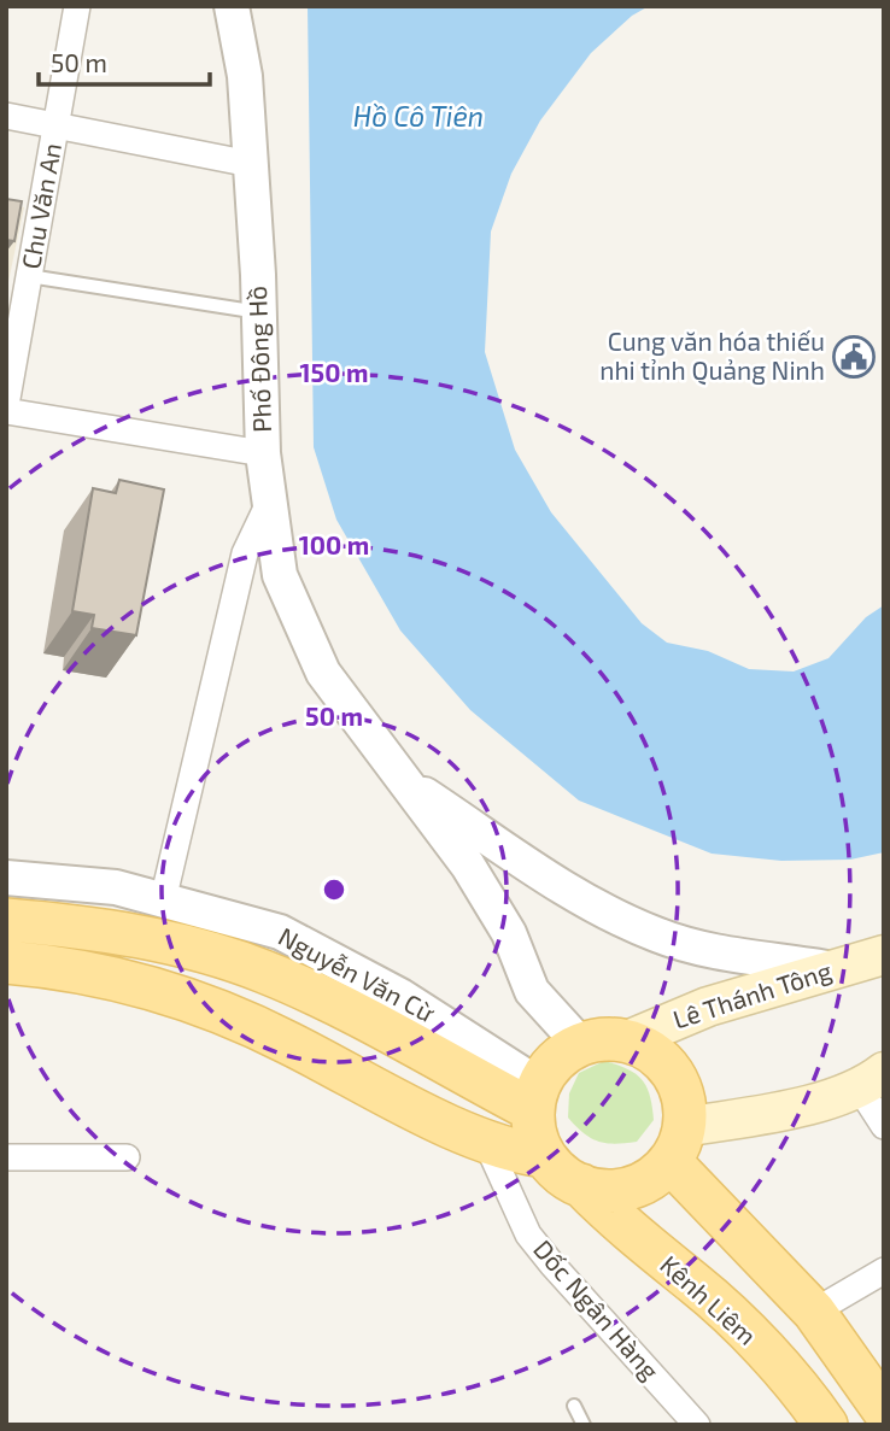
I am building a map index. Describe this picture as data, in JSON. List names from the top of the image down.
{
  "streets": {
    "main road": ["Nguyễn Văn Cừ", "Lê Thánh Tông", "Kênh Liêm"],
    "street": ["Chu Văn An", "Phố Đông Hồ", "Dốc Ngân Hàng"]
  },
  "crossings": [
    ["Phố Đông Hồ", "Nguyễn Văn Cừ"],
    ["Phố Đông Hồ", "Lê Thánh Tông"],
    ["Phố Đông Hồ", "Kênh Liêm"],
    ["Nguyễn Văn Cừ", "Lê Thánh Tông"],
    ["Nguyễn Văn Cừ", "Kênh Liêm"],
    ["Lê Thánh Tông", "Kênh Liêm"]
  ],
  "water": ["Hồ Cô Tiên"],
  "places": {
    "public building": ["Cung văn hóa thiếu nhi tỉnh Quảng Ninh"]
  },
  "scale_bar": "50 m",
  "rings": ["150 m", "100 m", "50 m"]
}
